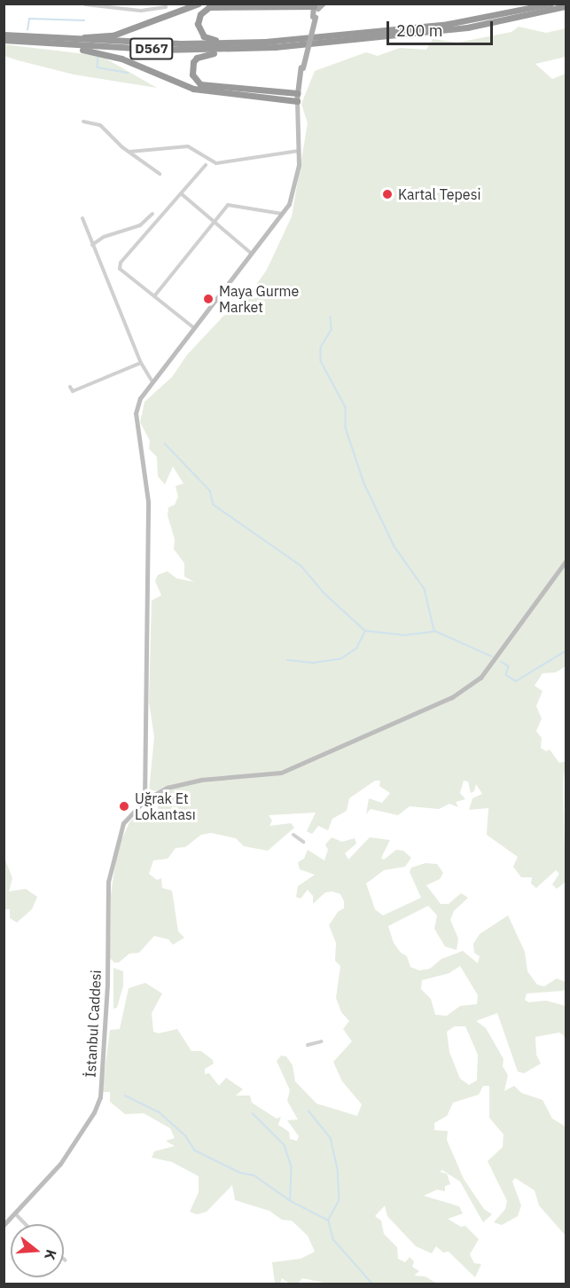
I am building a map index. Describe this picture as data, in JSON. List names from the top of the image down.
{
  "streets": {
    "highway": ["D567"],
    "street": ["İstanbul Caddesi"]
  },
  "places": ["Kartal Tepesi", "Maya Gurme Market", "Uğrak Et Lokantası"],
  "scale_bar": "200 m",
  "north": "right"
}
